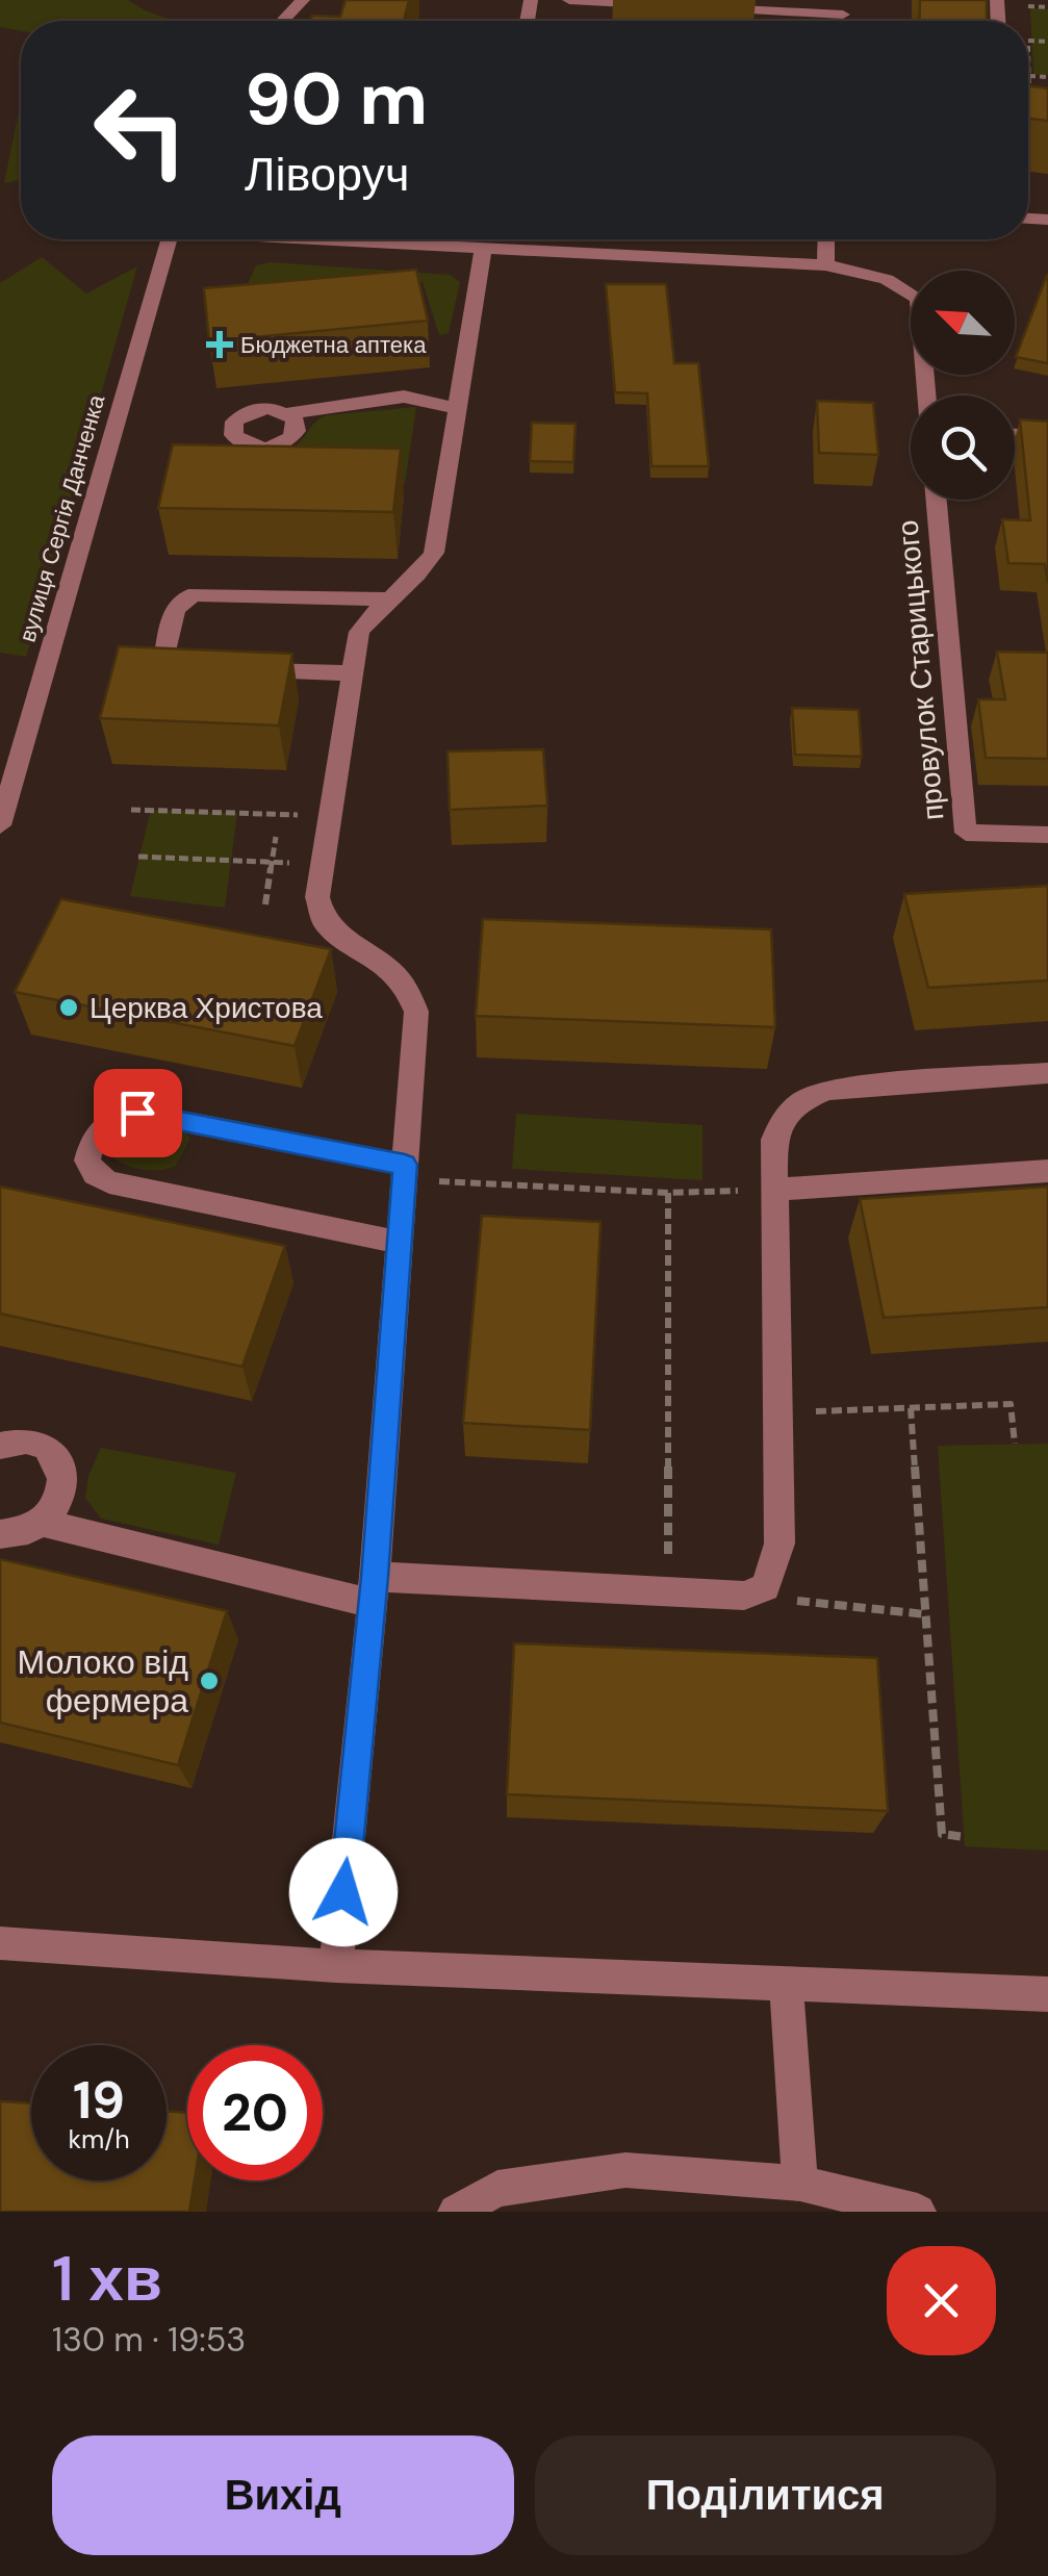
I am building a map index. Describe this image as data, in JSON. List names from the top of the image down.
{
  "streets": {
    "street": ["вулиця Сергія Данченка", "провулок Старицького"]
  },
  "places": {
    "health": ["Бюджетна аптека"],
    "other": ["Церква Христова", "Молоко від фермера"]
  },
  "north": "top left",
  "page": {
    "turn": ["90 m", "Ліворуч"],
    "speed": "19 km/h",
    "limit": "20",
    "heading": ["1 хв", "130 m · 19:53"],
    "buttons": ["Вихід", "Поділитися"]
  }
}
